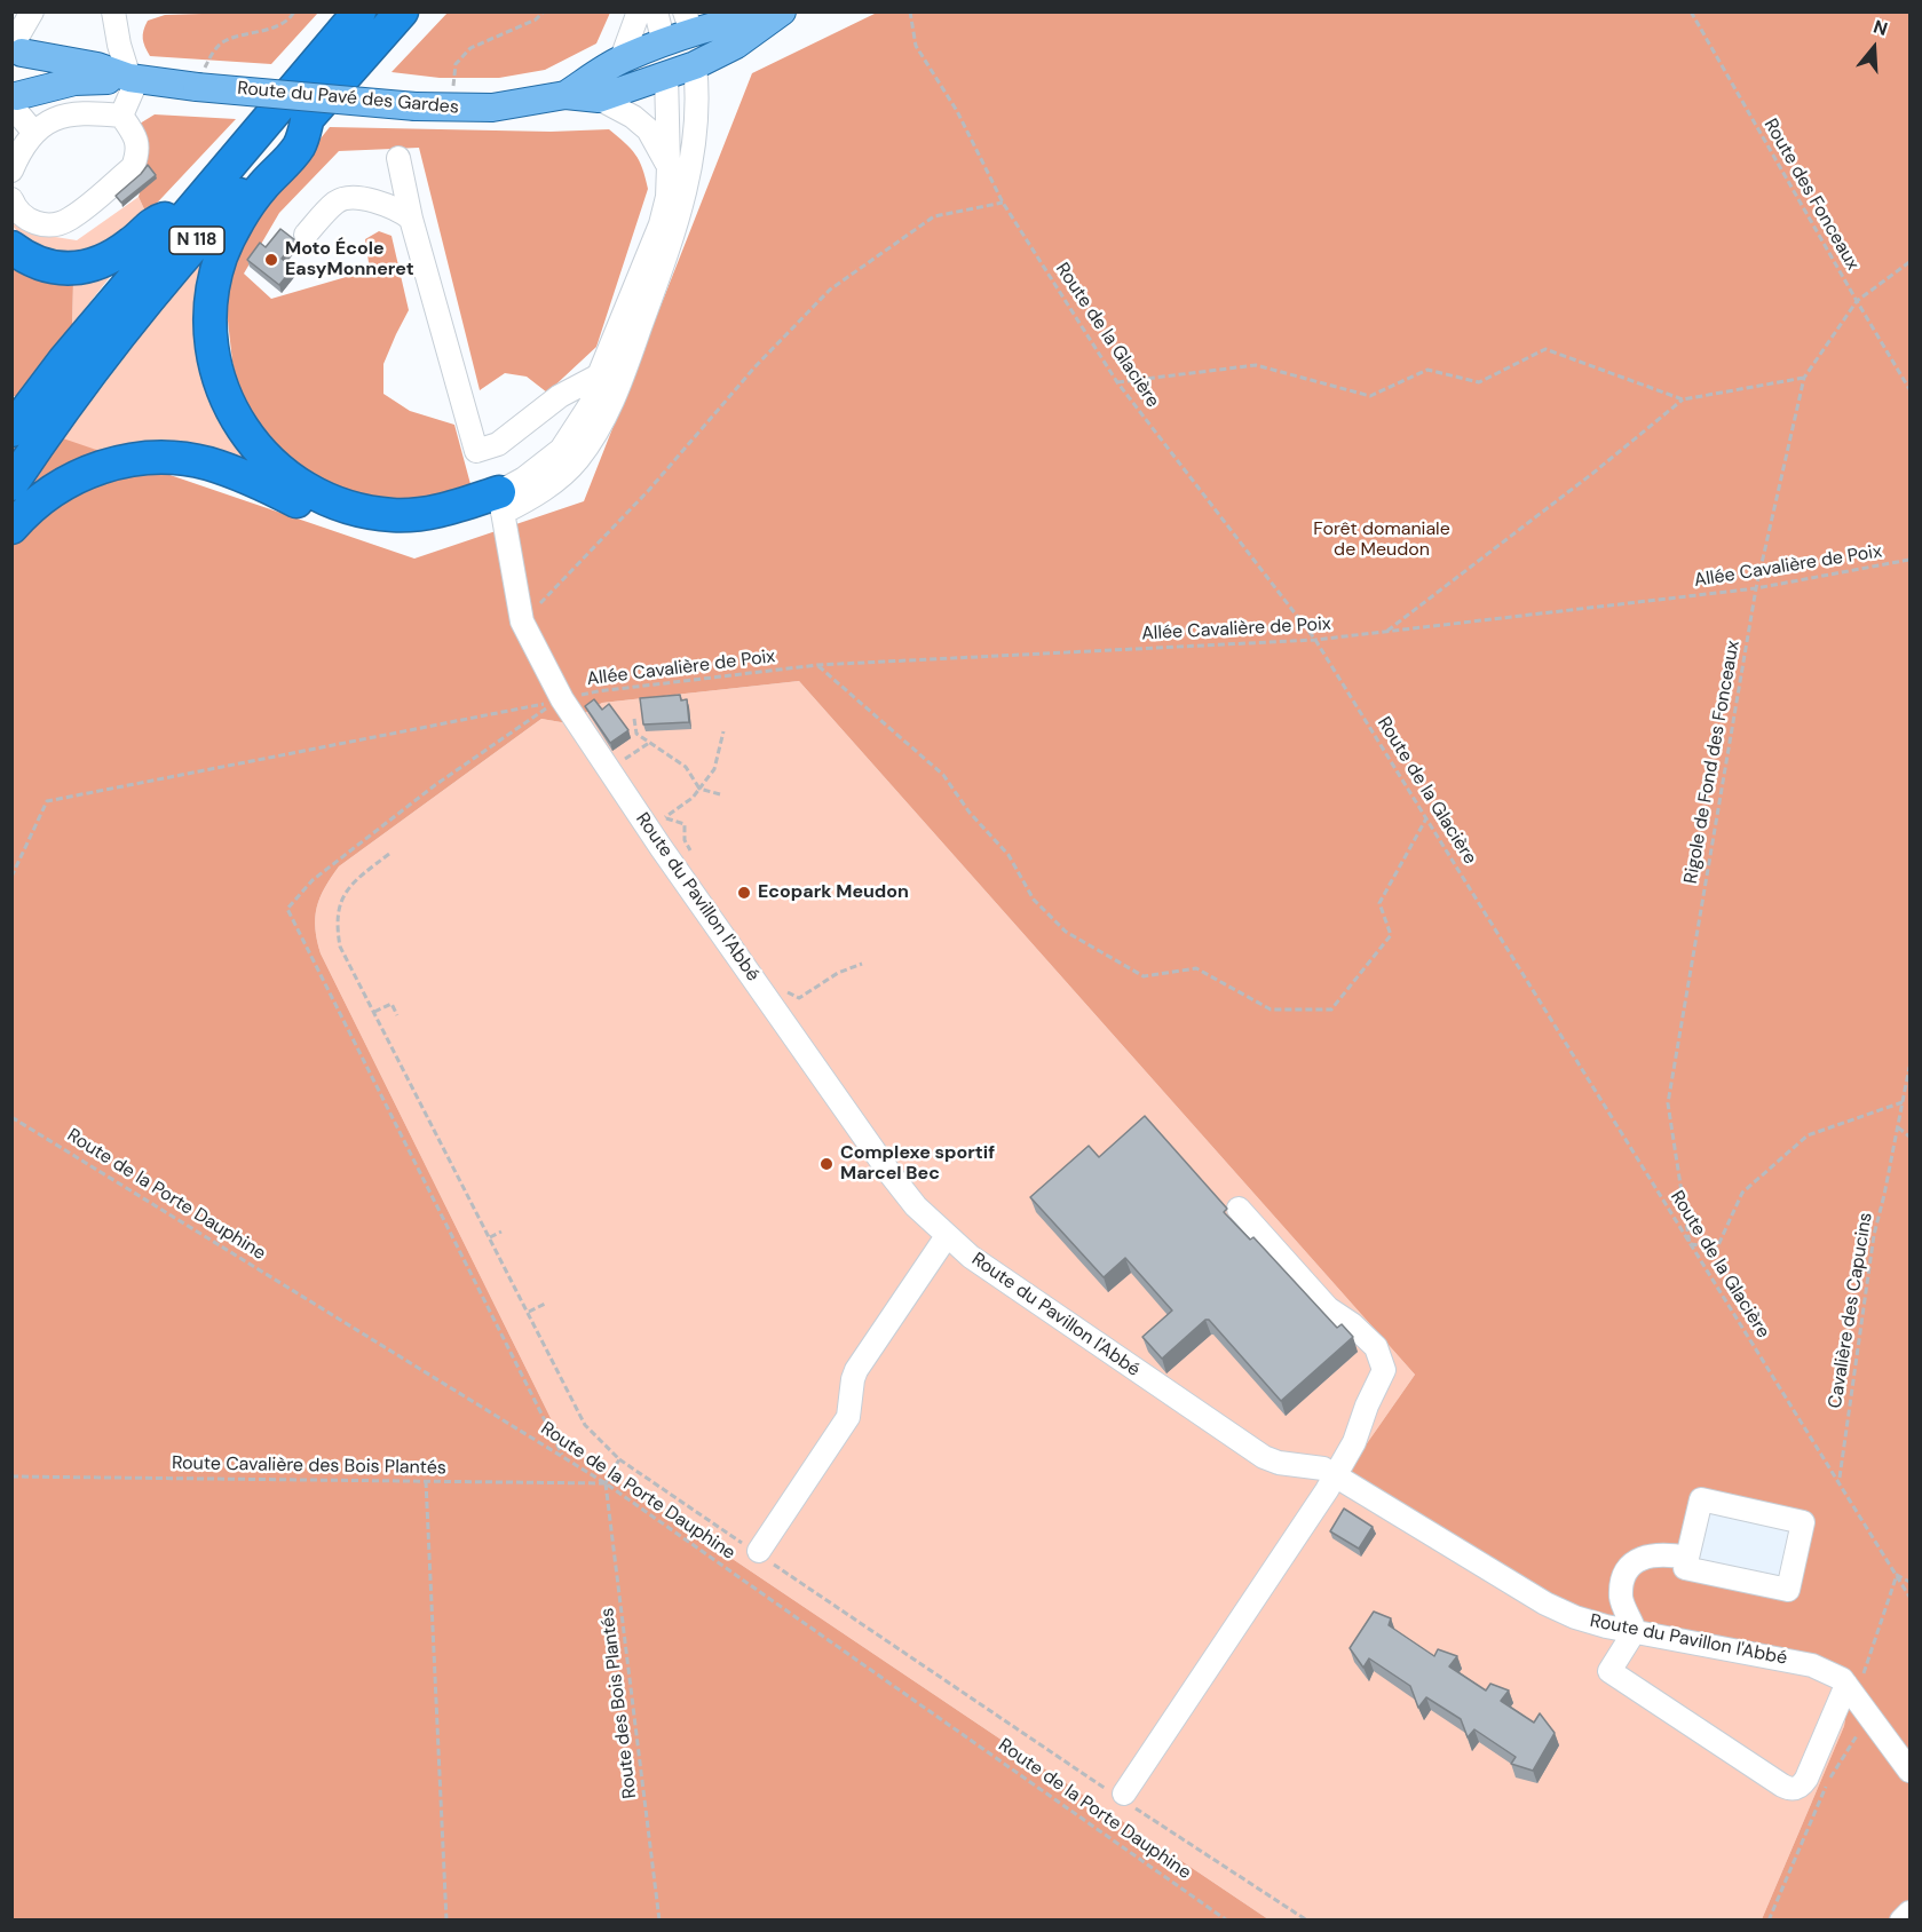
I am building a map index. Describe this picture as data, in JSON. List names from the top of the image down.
{
  "streets": {
    "highway": ["N 118"],
    "main road": ["Route du Pavé des Gardes"],
    "street": ["Route du Pavillon l'Abbé"],
    "path": [
      "Route des Fonceaux",
      "Route de la Glacière",
      "Allée Cavalière de Poix",
      "Rigole de Fond des Fonceaux",
      "Route de la Porte Dauphine",
      "Cavalière des Capucins",
      "Route Cavalière des Bois Plantés",
      "Route des Bois Plantés"
    ]
  },
  "crossings": [
    ["Route des Fonceaux", "Rigole de Fond des Fonceaux"],
    ["Route de la Glacière", "Allée Cavalière de Poix"],
    ["Route de la Glacière", "Rigole de Fond des Fonceaux"],
    ["Route de la Glacière", "Cavalière des Capucins"],
    ["Allée Cavalière de Poix", "Rigole de Fond des Fonceaux"],
    ["Allée Cavalière de Poix", "Route du Pavillon l'Abbé"],
    ["Route de la Porte Dauphine", "Route Cavalière des Bois Plantés"],
    ["Route de la Porte Dauphine", "Route des Bois Plantés"],
    ["Route Cavalière des Bois Plantés", "Route des Bois Plantés"]
  ],
  "parks": ["Forêt domaniale de Meudon"],
  "places": ["Moto École EasyMonneret", "Ecopark Meudon", "Complexe sportif Marcel Bec"],
  "north": "top"
}
